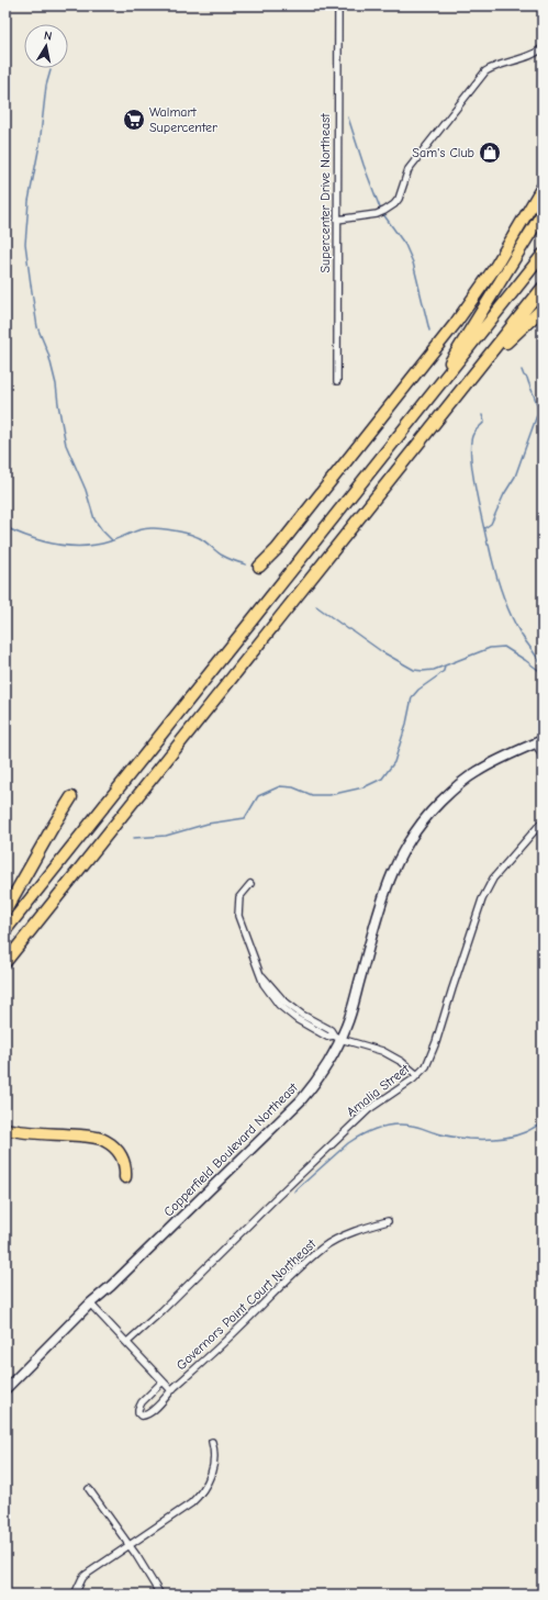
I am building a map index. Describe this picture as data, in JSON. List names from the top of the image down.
{
  "streets": {
    "main road": ["Copperfield Boulevard Northeast"],
    "street": ["Supercenter Drive Northeast", "Amalia Street", "Governors Point Court Northeast"]
  },
  "places": {
    "supermarket": ["Walmart Supercenter"],
    "shop": ["Sam's Club"]
  },
  "north": "top"
}
